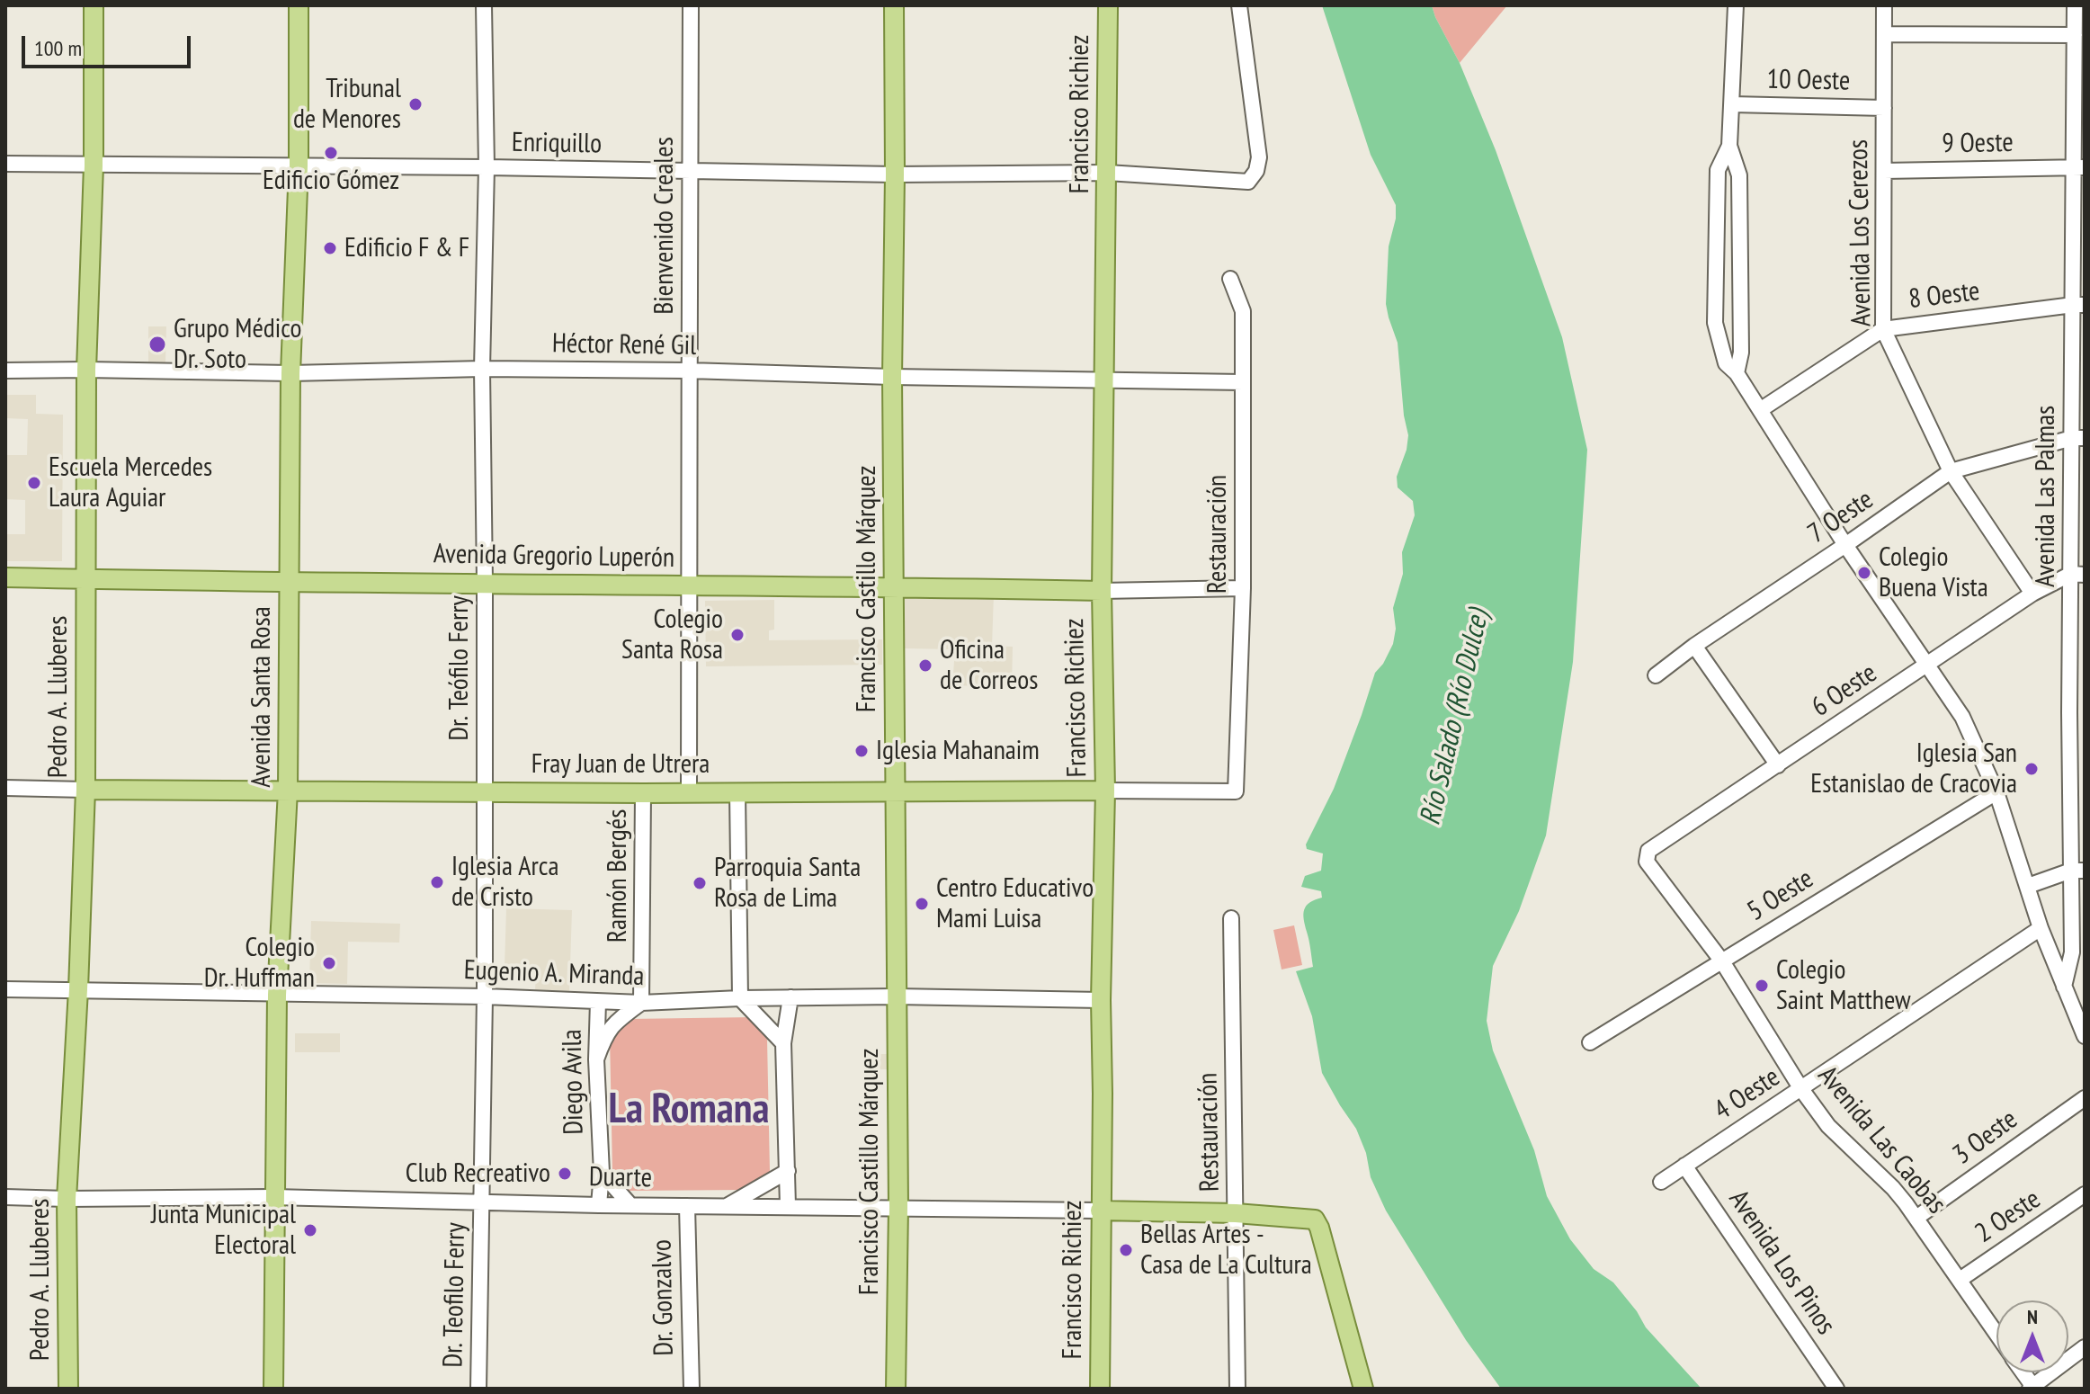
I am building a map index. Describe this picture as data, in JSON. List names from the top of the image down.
{
  "streets": {
    "main road": [
      "Francisco Richiez",
      "Avenida Gregorio Luperón",
      "Francisco Castillo Márquez",
      "Pedro A. Lluberes",
      "Avenida Santa Rosa",
      "Fray Juan de Utrera",
      "Duarte"
    ],
    "street": [
      "10 Oeste",
      "Enriquillo",
      "9 Oeste",
      "Bienvenido Creales",
      "Avenida Los Cerezos",
      "8 Oeste",
      "Héctor René Gil",
      "Avenida Las Palmas",
      "7 Oeste",
      "Restauración",
      "Dr. Teófilo Ferry",
      "6 Oeste",
      "Ramón Bergés",
      "5 Oeste",
      "Eugenio A. Miranda",
      "Diego Avila",
      "4 Oeste",
      "3 Oeste",
      "Avenida Las Caobas",
      "2 Oeste",
      "Avenida Los Pinos",
      "Dr. Teofilo Ferry",
      "Dr. Gonzalvo"
    ]
  },
  "crossings": [
    ["10 Oeste", "Avenida Los Cerezos"],
    ["Francisco Richiez", "Enriquillo"],
    ["Francisco Richiez", "Héctor René Gil"],
    ["Francisco Richiez", "Avenida Gregorio Luperón"],
    ["Francisco Richiez", "Fray Juan de Utrera"],
    ["Francisco Richiez", "Eugenio A. Miranda"],
    ["Francisco Richiez", "Duarte"],
    ["Enriquillo", "Bienvenido Creales"],
    ["Enriquillo", "Francisco Castillo Márquez"],
    ["Enriquillo", "Dr. Teófilo Ferry"],
    ["Enriquillo", "Pedro A. Lluberes"],
    ["Enriquillo", "Avenida Santa Rosa"],
    ["9 Oeste", "Avenida Los Cerezos"],
    ["9 Oeste", "Avenida Las Palmas"],
    ["Bienvenido Creales", "Héctor René Gil"],
    ["Bienvenido Creales", "Avenida Gregorio Luperón"],
    ["Bienvenido Creales", "Fray Juan de Utrera"],
    ["Avenida Los Cerezos", "8 Oeste"],
    ["Avenida Los Cerezos", "7 Oeste"],
    ["Avenida Los Cerezos", "6 Oeste"],
    ["8 Oeste", "Avenida Las Palmas"],
    ["Héctor René Gil", "Restauración"],
    ["Héctor René Gil", "Francisco Castillo Márquez"],
    ["Héctor René Gil", "Dr. Teófilo Ferry"],
    ["Héctor René Gil", "Pedro A. Lluberes"],
    ["Héctor René Gil", "Avenida Santa Rosa"],
    ["Avenida Las Palmas", "7 Oeste"],
    ["Avenida Las Palmas", "6 Oeste"],
    ["Restauración", "Fray Juan de Utrera"],
    ["Restauración", "Duarte"],
    ["Avenida Gregorio Luperón", "Francisco Castillo Márquez"],
    ["Avenida Gregorio Luperón", "Dr. Teófilo Ferry"],
    ["Avenida Gregorio Luperón", "Pedro A. Lluberes"],
    ["Avenida Gregorio Luperón", "Avenida Santa Rosa"],
    ["Francisco Castillo Márquez", "Fray Juan de Utrera"],
    ["Francisco Castillo Márquez", "Eugenio A. Miranda"],
    ["Francisco Castillo Márquez", "Duarte"],
    ["Dr. Teófilo Ferry", "Fray Juan de Utrera"],
    ["Dr. Teófilo Ferry", "Eugenio A. Miranda"],
    ["Dr. Teófilo Ferry", "Duarte"],
    ["Dr. Teófilo Ferry", "Dr. Teofilo Ferry"],
    ["6 Oeste", "Avenida Las Caobas"],
    ["Pedro A. Lluberes", "Fray Juan de Utrera"],
    ["Pedro A. Lluberes", "Eugenio A. Miranda"],
    ["Pedro A. Lluberes", "Duarte"],
    ["Avenida Santa Rosa", "Fray Juan de Utrera"],
    ["Avenida Santa Rosa", "Eugenio A. Miranda"],
    ["Avenida Santa Rosa", "Duarte"],
    ["Fray Juan de Utrera", "Ramón Bergés"],
    ["Ramón Bergés", "Eugenio A. Miranda"],
    ["Ramón Bergés", "Diego Avila"],
    ["Ramón Bergés", "Duarte"],
    ["Ramón Bergés", "Dr. Gonzalvo"],
    ["5 Oeste", "Avenida Las Caobas"],
    ["Eugenio A. Miranda", "Diego Avila"],
    ["Eugenio A. Miranda", "Duarte"],
    ["Eugenio A. Miranda", "Dr. Gonzalvo"],
    ["Diego Avila", "Duarte"],
    ["Diego Avila", "Dr. Gonzalvo"],
    ["4 Oeste", "Avenida Las Caobas"],
    ["4 Oeste", "Avenida Los Pinos"],
    ["3 Oeste", "Avenida Las Caobas"],
    ["Avenida Las Caobas", "2 Oeste"],
    ["Duarte", "Dr. Teofilo Ferry"],
    ["Duarte", "Dr. Gonzalvo"]
  ],
  "districts": ["La Romana"],
  "water": ["Río Salado (Río Dulce)"],
  "places": [
    "Tribunal de Menores",
    "Edificio Gómez",
    "Edificio F & F",
    "Grupo Médico Dr. Soto",
    "Escuela Mercedes Laura Aguiar",
    "Colegio Buena Vista",
    "Colegio Santa Rosa",
    "Oficina de Correos",
    "Iglesia Mahanaim",
    "Iglesia San Estanislao de Cracovia",
    "Iglesia Arca de Cristo",
    "Parroquia Santa Rosa de Lima",
    "Centro Educativo Mami Luisa",
    "Colegio Dr. Huffman",
    "Colegio Saint Matthew",
    "Club Recreativo",
    "Junta Municipal Electoral",
    "Bellas Artes - Casa de La Cultura"
  ],
  "scale_bar": "100 m",
  "north": "top"
}
